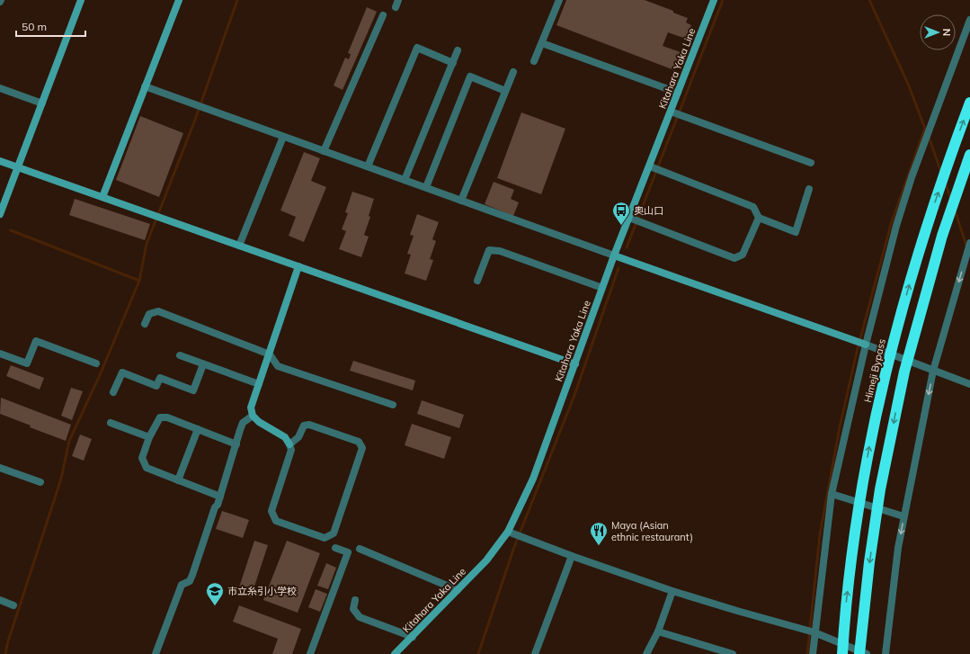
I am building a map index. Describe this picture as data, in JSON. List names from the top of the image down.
{
  "streets": {
    "highway": ["Himeji Bypass"],
    "street": ["Kitahara Yaka Line"]
  },
  "places": {
    "bus stop": ["奥山口"],
    "restaurant": ["Maya (Asian ethnic restaurant)"],
    "school or university": ["市立糸引小学校"]
  },
  "scale_bar": "50 m",
  "north": "right"
}
